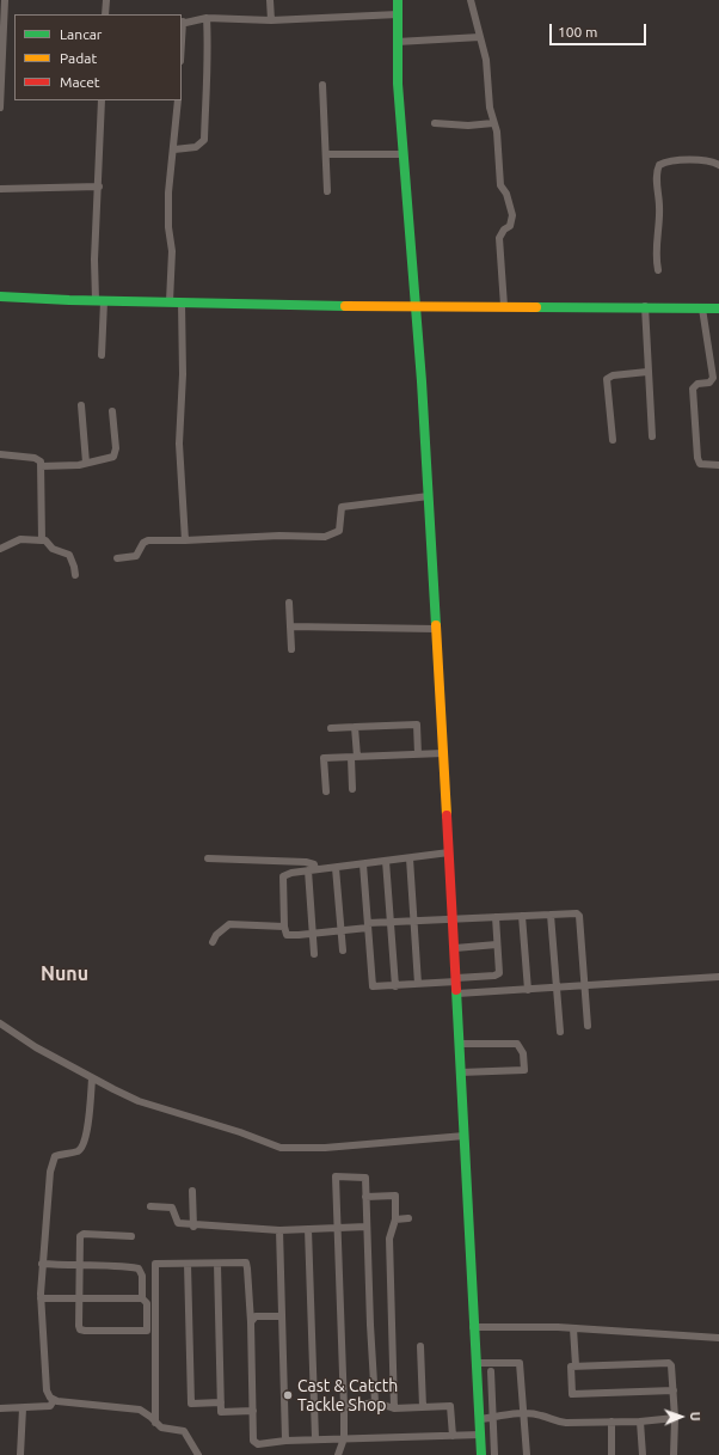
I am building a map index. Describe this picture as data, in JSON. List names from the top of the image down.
{
  "districts": ["Nunu"],
  "places": ["Cast & Catcth Tackle Shop"],
  "legend": ["Lancar", "Padat", "Macet"],
  "scale_bar": "100 m",
  "north": "right"
}
